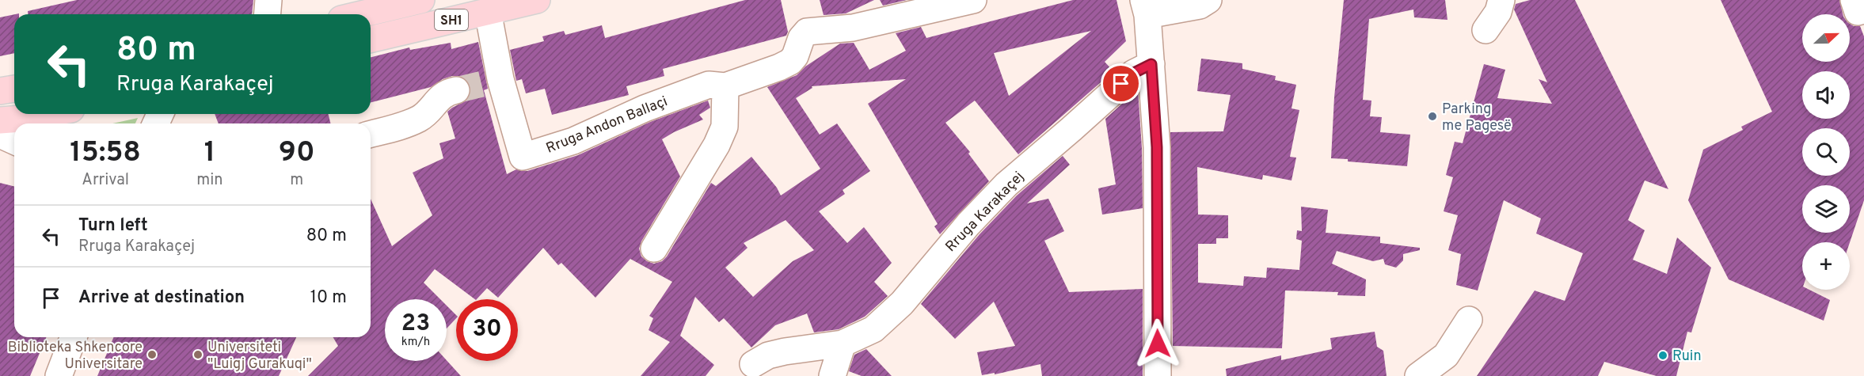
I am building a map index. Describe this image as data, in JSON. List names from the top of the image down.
{
  "streets": {
    "main road": ["SH1"],
    "street": ["Rruga Andon Ballaçi", "Rruga Karakaçej"]
  },
  "crossings": [
    ["SH1", "Rruga Andon Ballaçi"]
  ],
  "places": [
    "Parking me Pagesë",
    "Biblioteka Shkencore Universitare",
    "Universiteti \"Luigj Gurakuqi\"",
    "Ruin"
  ],
  "north": "right",
  "page": {
    "map_buttons": "+",
    "turn": ["80 m", "Rruga Karakaçej"],
    "eta": [
      "15:58",
      "Arrival",
      "1",
      "min",
      "90",
      "m"
    ],
    "list": [
      {
        "name": "Turn left",
        "note": "Rruga Karakaçej",
        "value": "80 m"
      },
      {
        "name": "Arrive at destination",
        "value": "10 m"
      }
    ],
    "speed": "23 km/h",
    "limit": "30"
  }
}
